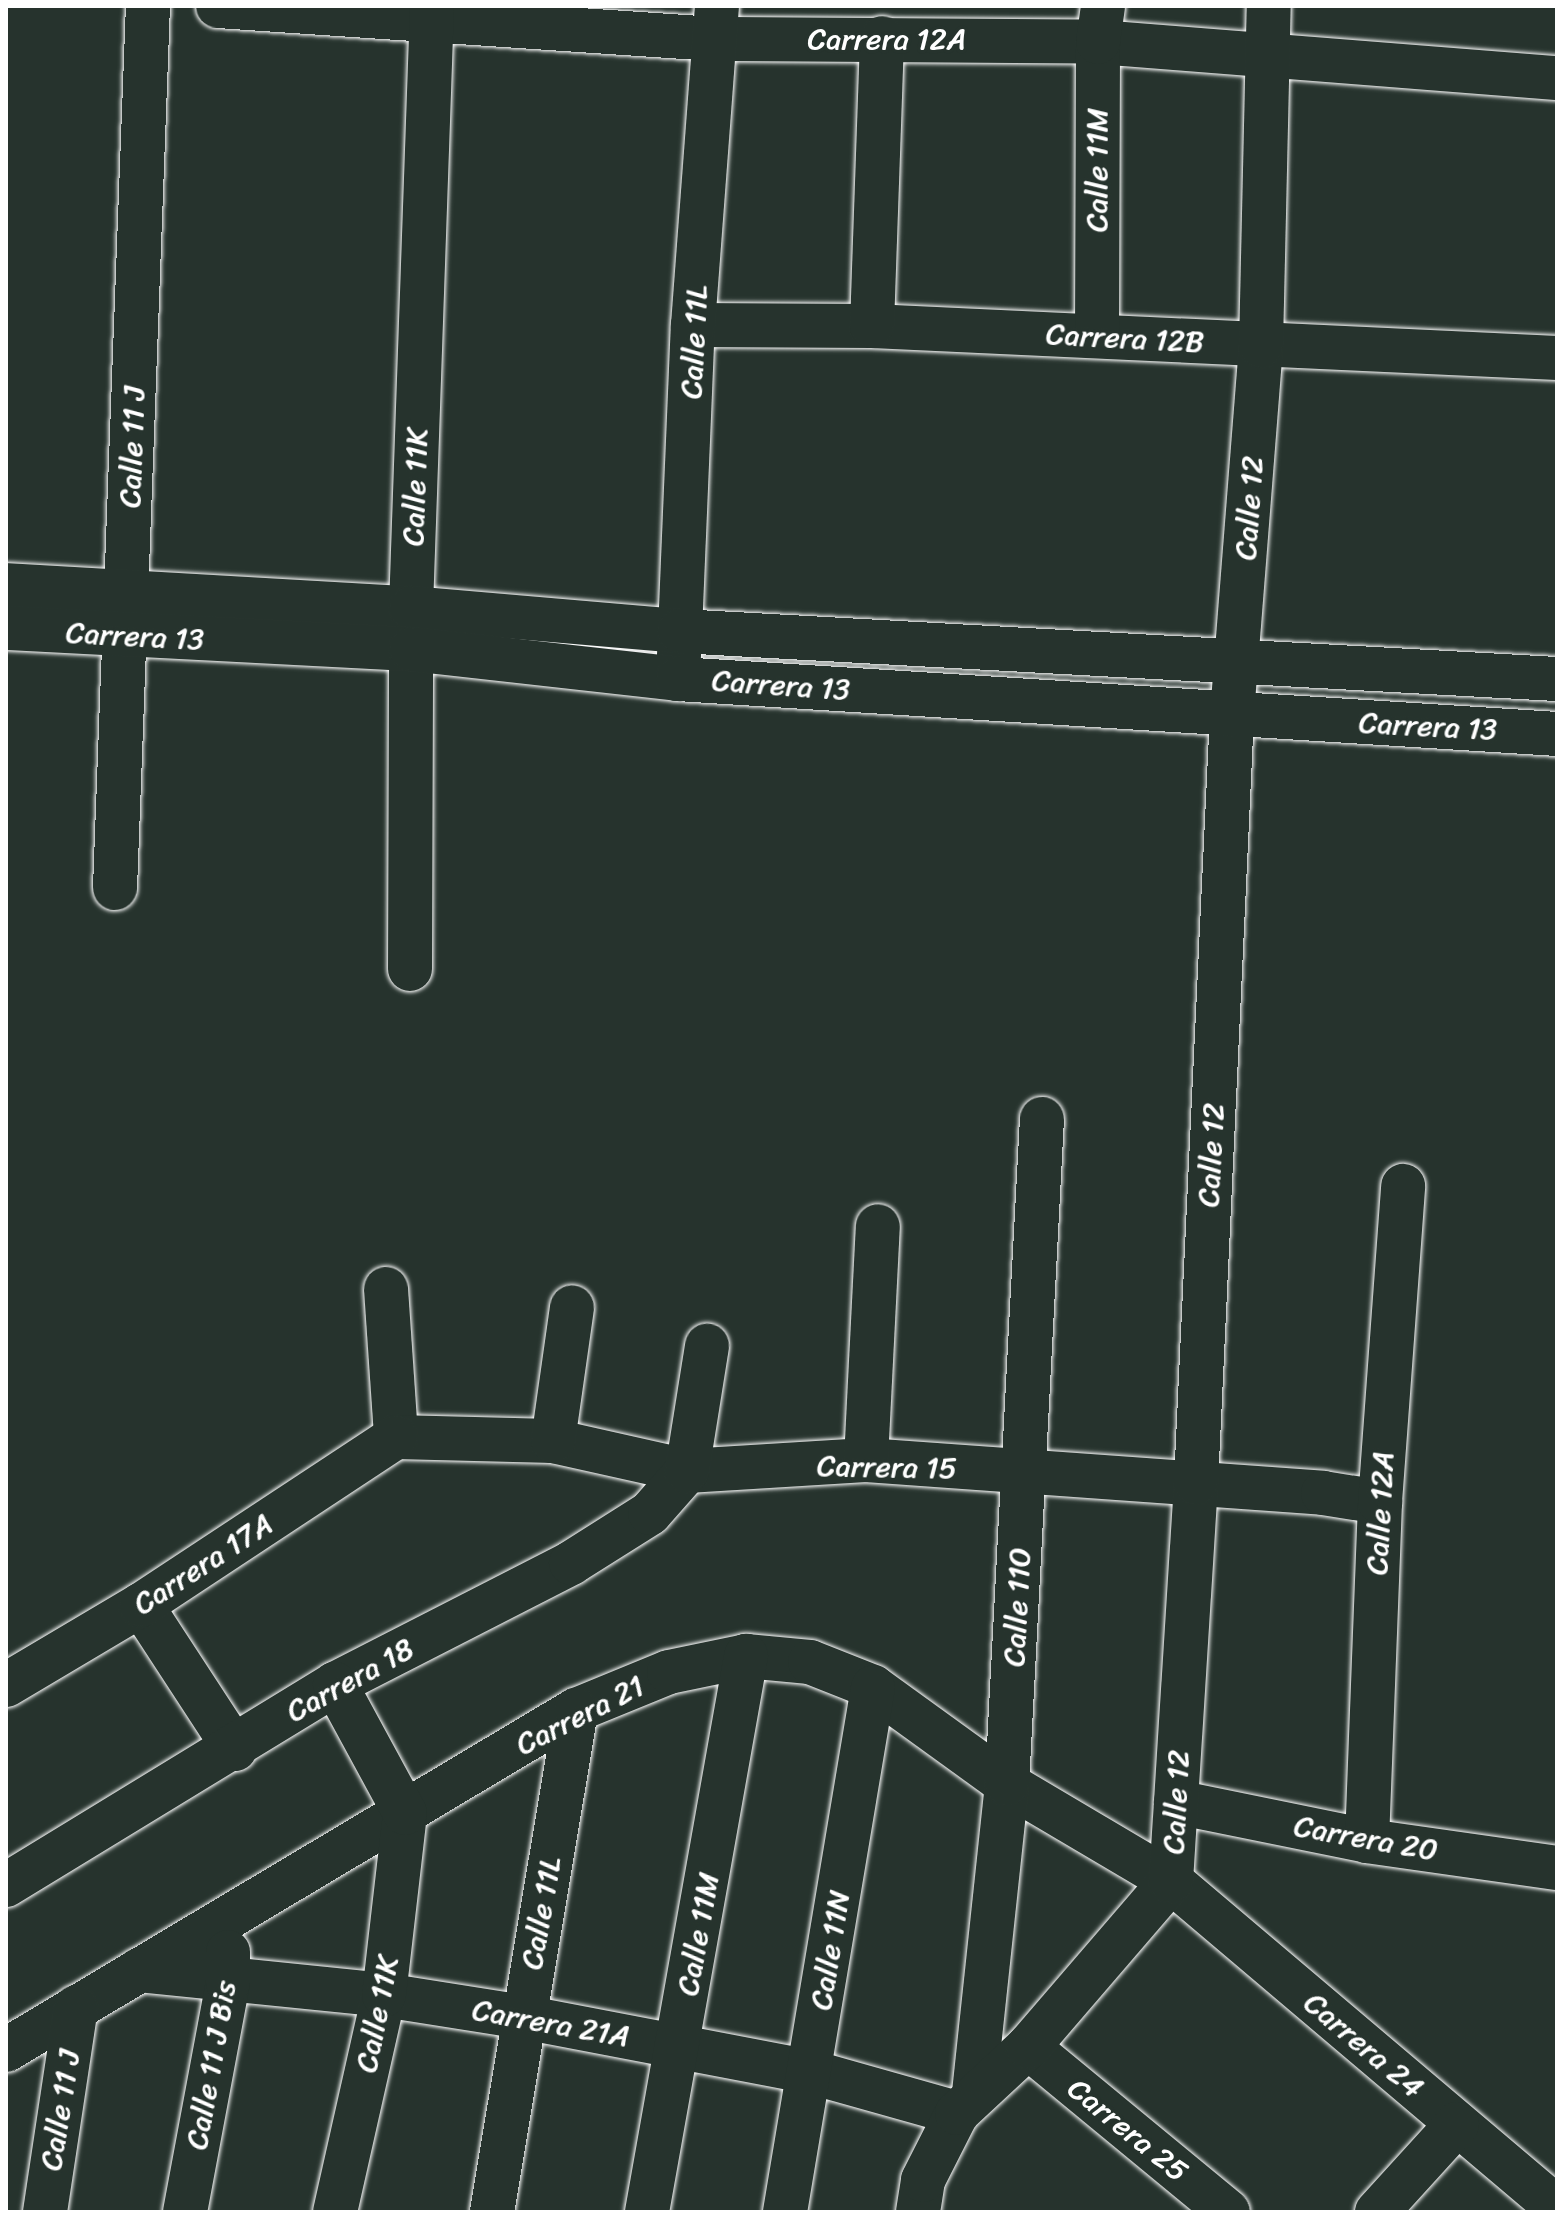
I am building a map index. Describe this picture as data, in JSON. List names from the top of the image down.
{
  "streets": {
    "street": [
      "Carrera 12A",
      "Calle 11M",
      "Carrera 12B",
      "Calle 11L",
      "Calle 11 J",
      "Calle 11K",
      "Calle 12",
      "Carrera 13",
      "Carrera 15",
      "Calle 12A",
      "Carrera 17A",
      "Calle 11O",
      "Carrera 18",
      "Carrera 21",
      "Carrera 20",
      "Calle 11N",
      "Carrera 21A",
      "Carrera 24",
      "Calle 11 J Bis",
      "Carrera 25"
    ]
  },
  "crossings": [
    ["Carrera 12A", "Calle 11M"],
    ["Carrera 12A", "Calle 11L"],
    ["Carrera 12A", "Calle 11K"],
    ["Carrera 12A", "Calle 12"],
    ["Calle 11M", "Carrera 12B"],
    ["Calle 11M", "Carrera 21"],
    ["Calle 11M", "Carrera 21A"],
    ["Carrera 12B", "Calle 11L"],
    ["Carrera 12B", "Calle 12"],
    ["Calle 11L", "Carrera 13"],
    ["Calle 11L", "Carrera 21"],
    ["Calle 11L", "Carrera 21A"],
    ["Calle 11 J", "Carrera 13"],
    ["Calle 11 J", "Carrera 21"],
    ["Calle 11K", "Carrera 13"],
    ["Calle 11K", "Carrera 21"],
    ["Calle 11K", "Carrera 21A"],
    ["Calle 12", "Carrera 13"],
    ["Calle 12", "Carrera 15"],
    ["Calle 12", "Calle 11O"],
    ["Calle 12", "Carrera 21"],
    ["Calle 12", "Carrera 20"],
    ["Calle 12", "Carrera 21A"],
    ["Calle 12", "Carrera 24"],
    ["Calle 12", "Carrera 25"],
    ["Carrera 15", "Calle 12A"],
    ["Carrera 15", "Carrera 17A"],
    ["Carrera 15", "Calle 11O"],
    ["Carrera 15", "Carrera 18"],
    ["Calle 12A", "Carrera 20"],
    ["Calle 11O", "Carrera 21"],
    ["Calle 11O", "Carrera 21A"],
    ["Carrera 21", "Calle 11N"],
    ["Carrera 21", "Carrera 21A"],
    ["Carrera 21", "Carrera 24"],
    ["Carrera 21", "Calle 11 J Bis"],
    ["Calle 11N", "Carrera 21A"],
    ["Carrera 21A", "Calle 11 J Bis"]
  ]
}
